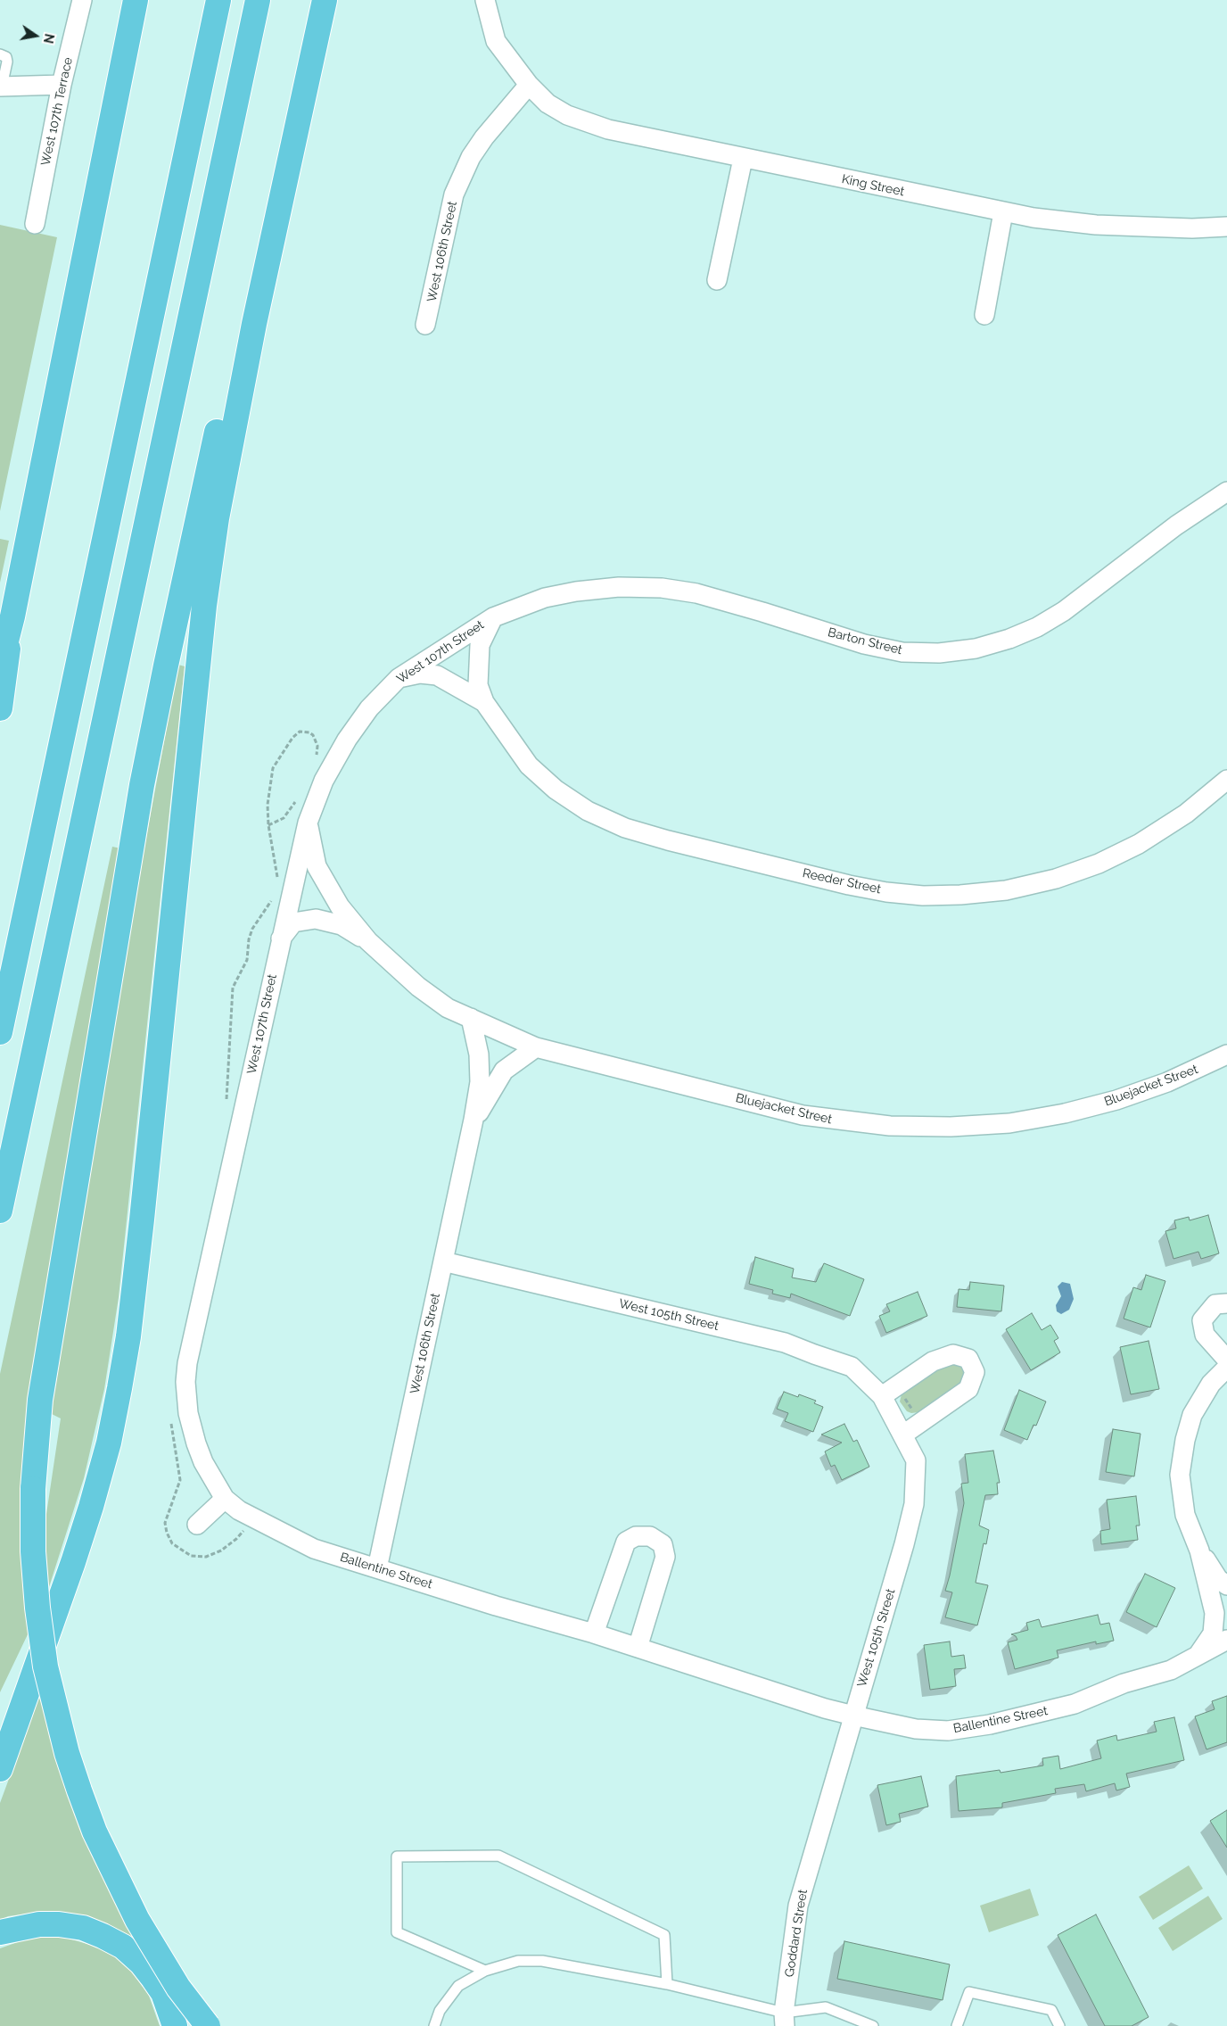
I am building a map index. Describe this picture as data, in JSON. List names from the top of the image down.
{
  "streets": {
    "street": [
      "West 107th Terrace",
      "King Street",
      "West 106th Street",
      "Barton Street",
      "West 107th Street",
      "Reeder Street",
      "Bluejacket Street",
      "West 105th Street",
      "Ballentine Street",
      "Goddard Street"
    ]
  },
  "crossings": [
    ["King Street", "West 106th Street"],
    ["West 106th Street", "Bluejacket Street"],
    ["West 106th Street", "West 105th Street"],
    ["West 106th Street", "Ballentine Street"],
    ["Barton Street", "West 107th Street"],
    ["Barton Street", "Reeder Street"],
    ["West 107th Street", "Reeder Street"],
    ["West 107th Street", "Bluejacket Street"],
    ["West 107th Street", "Ballentine Street"],
    ["West 105th Street", "Ballentine Street"],
    ["West 105th Street", "Goddard Street"]
  ],
  "north": "right"
}
